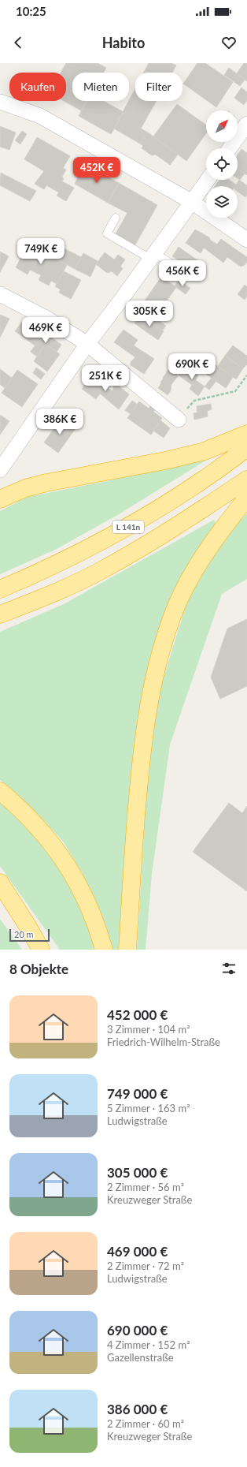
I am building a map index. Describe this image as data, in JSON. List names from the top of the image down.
{
  "streets": {
    "highway": ["L 141n"]
  },
  "scale_bar": "20 m",
  "north": "top right",
  "page": {
    "status": "10:25",
    "header": "Habito",
    "chip": ["Kaufen", "Mieten", "Filter"],
    "price": [
      "452K €",
      "749K €",
      "456K €",
      "305K €",
      "469K €",
      "690K €",
      "251K €",
      "386K €"
    ],
    "scale": "20 m",
    "heading": "8 Objekte",
    "list": [
      {
        "name": "452 000 €",
        "note": "3 Zimmer · 104 m² · Friedrich-Wilhelm-Straße"
      },
      {
        "name": "749 000 €",
        "note": "5 Zimmer · 163 m² · Ludwigstraße"
      },
      {
        "name": "305 000 €",
        "note": "2 Zimmer · 56 m² · Kreuzweger Straße"
      },
      {
        "name": "469 000 €",
        "note": "2 Zimmer · 72 m² · Ludwigstraße"
      },
      {
        "name": "690 000 €",
        "note": "4 Zimmer · 152 m² · Gazellenstraße"
      },
      {
        "name": "386 000 €",
        "note": "2 Zimmer · 60 m² · Kreuzweger Straße"
      }
    ]
  }
}
